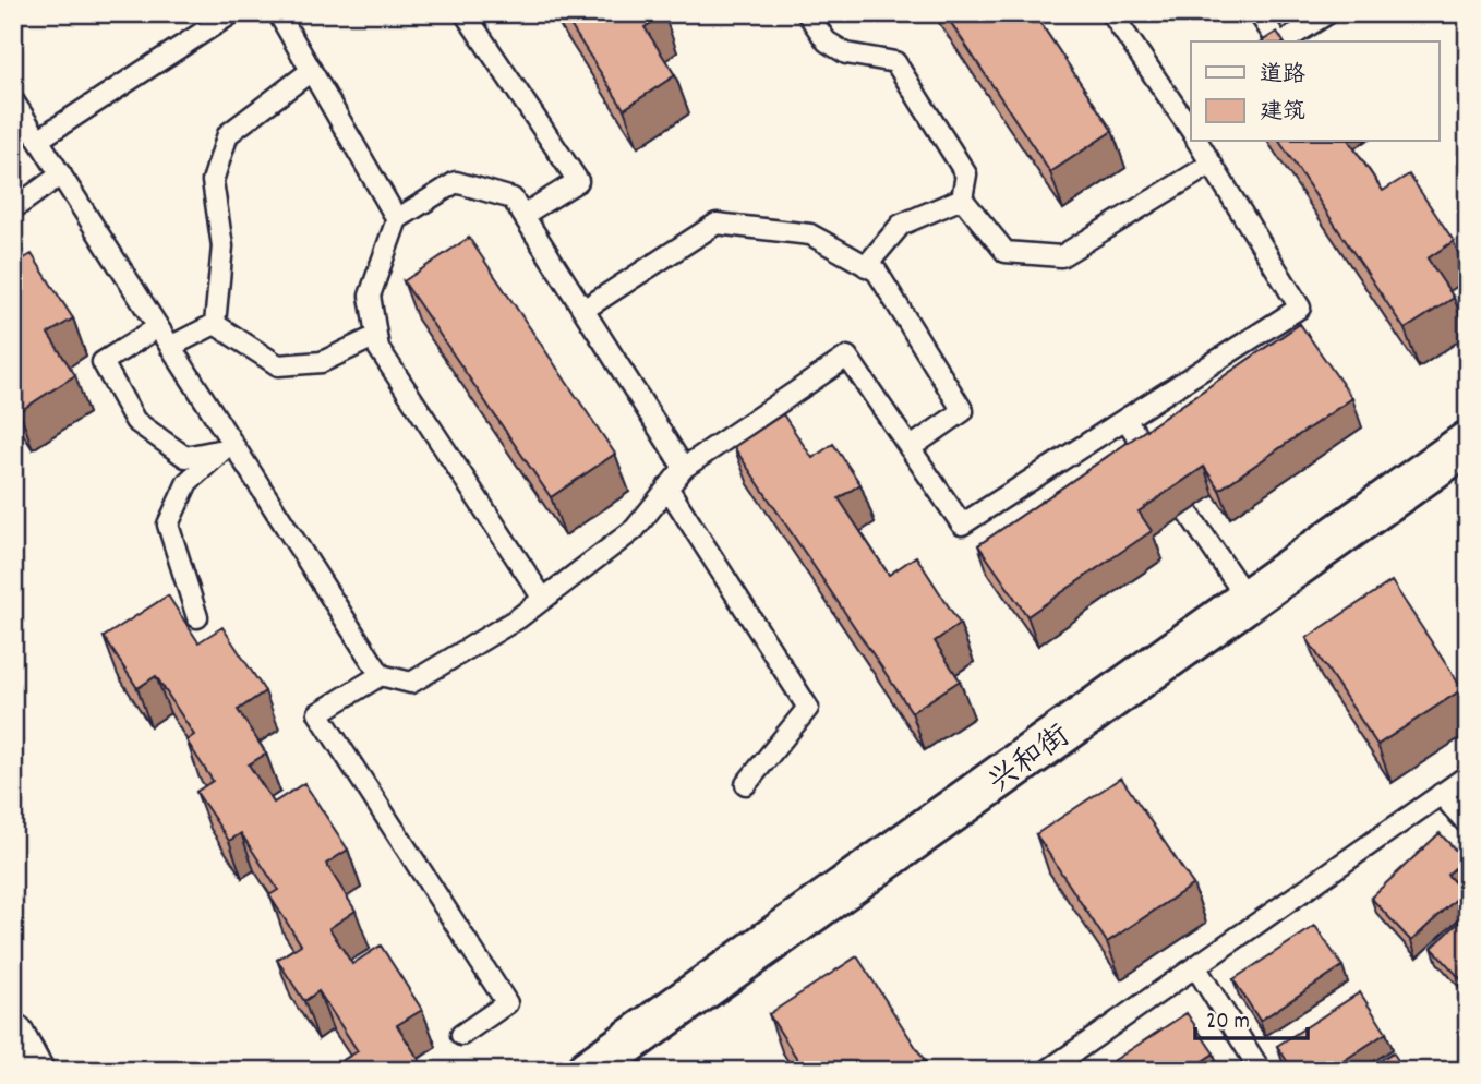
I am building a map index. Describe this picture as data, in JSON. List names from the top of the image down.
{
  "streets": {
    "street": ["兴和街"]
  },
  "legend": ["道路", "建筑"],
  "scale_bar": "20 m"
}
